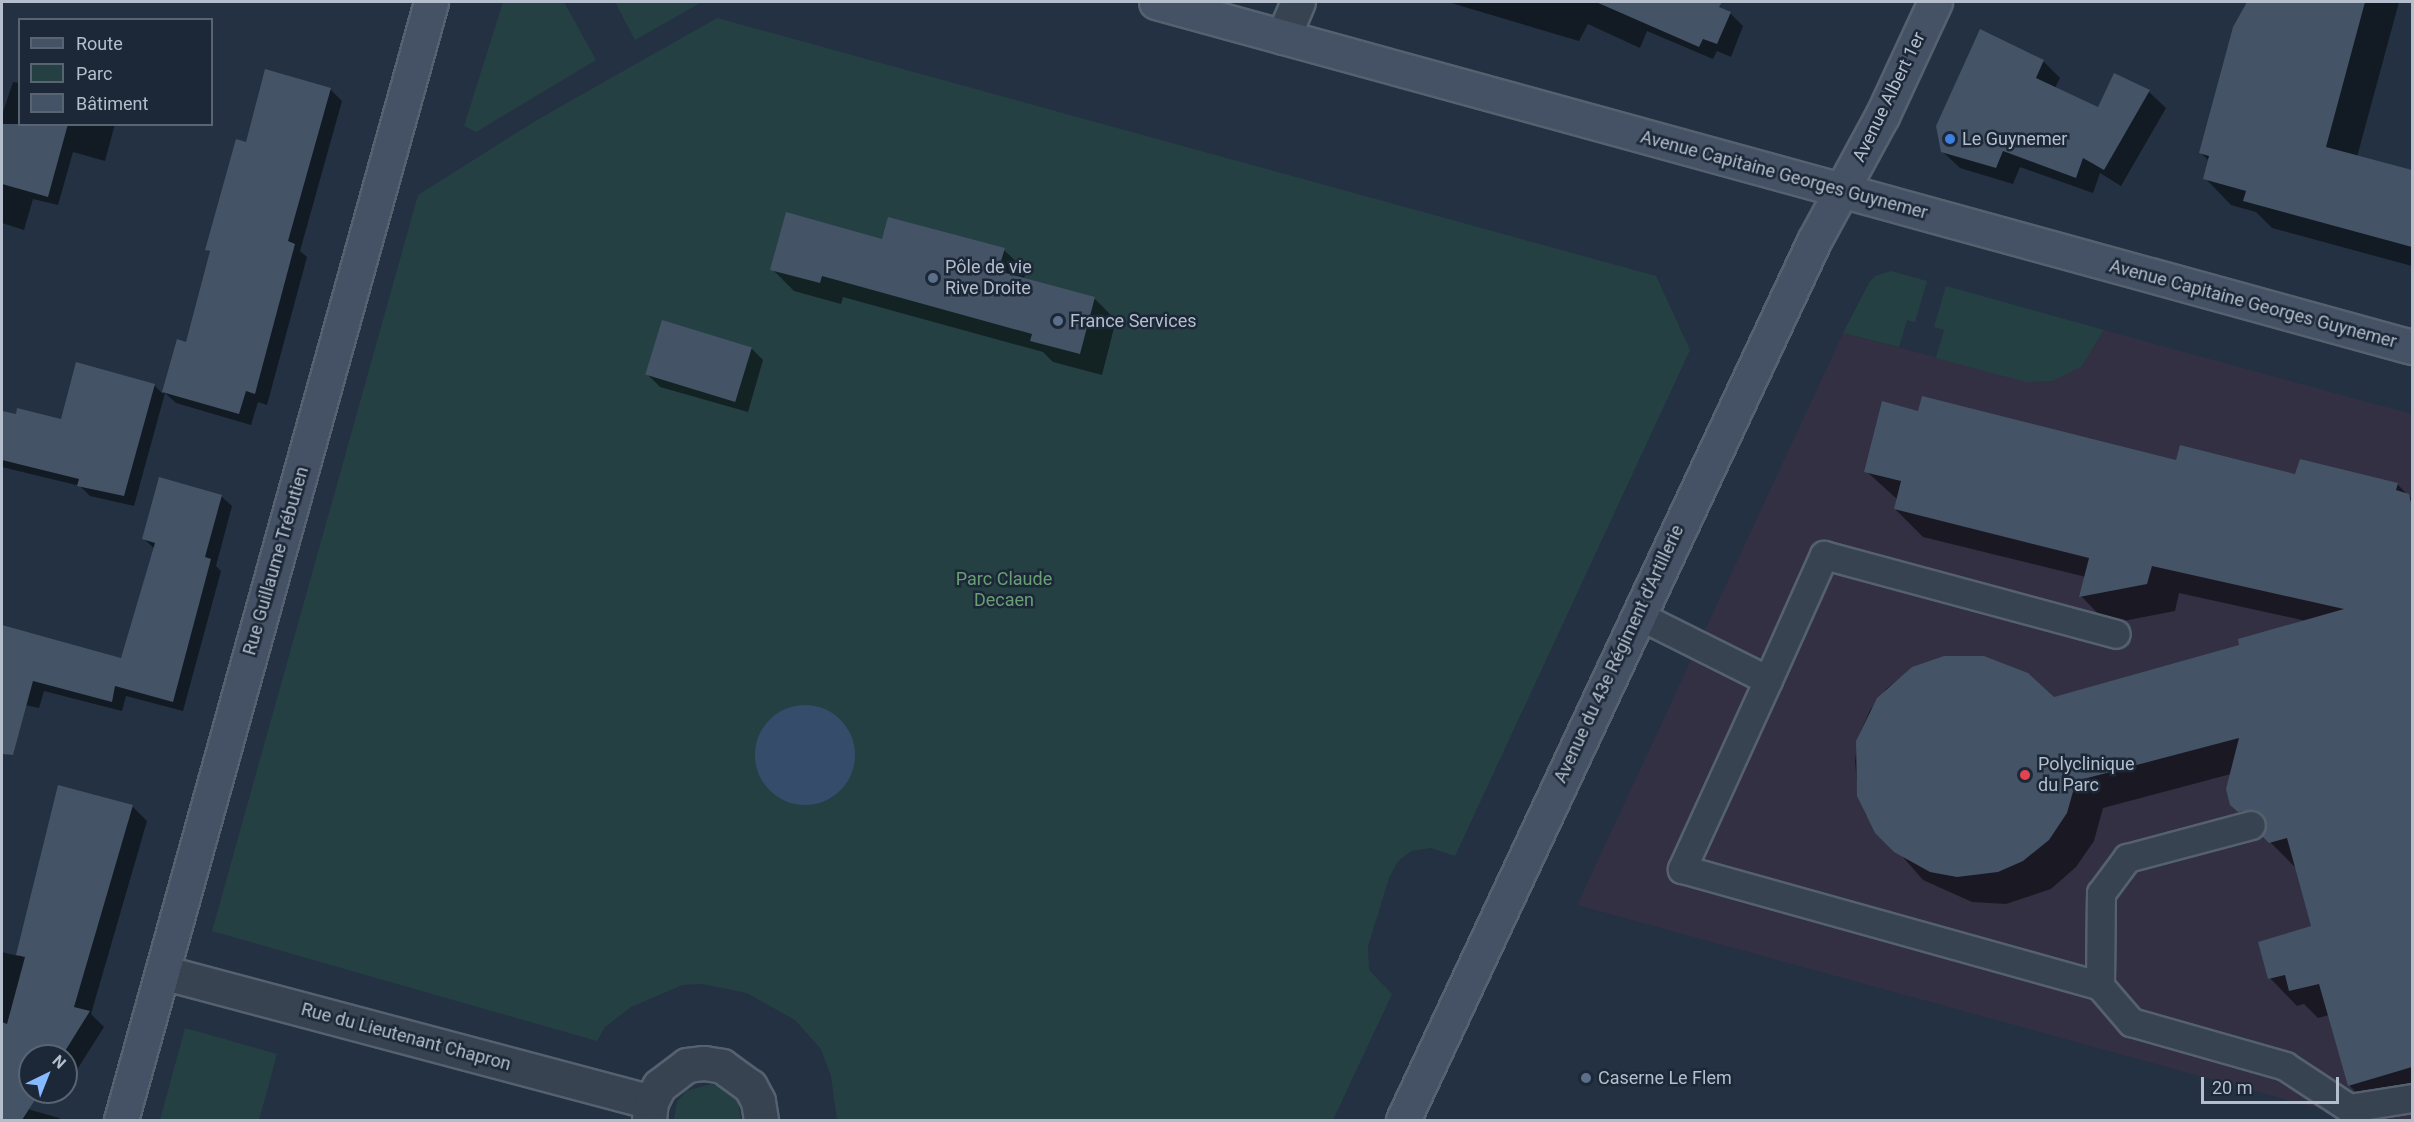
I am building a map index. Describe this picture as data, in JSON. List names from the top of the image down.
{
  "streets": {
    "street": [
      "Avenue Albert 1er",
      "Avenue Capitaine Georges Guynemer",
      "Rue Guillaume Trébutien",
      "Avenue du 43e Régiment d'Artillerie",
      "Rue du Lieutenant Chapron"
    ]
  },
  "crossings": [
    ["Avenue Albert 1er", "Avenue Capitaine Georges Guynemer"],
    ["Avenue Albert 1er", "Avenue du 43e Régiment d'Artillerie"],
    ["Avenue Capitaine Georges Guynemer", "Avenue du 43e Régiment d'Artillerie"],
    ["Rue Guillaume Trébutien", "Rue du Lieutenant Chapron"]
  ],
  "parks": ["Parc Claude Decaen"],
  "places": [
    "Le Guynemer",
    "Pôle de vie Rive Droite",
    "France Services",
    "Polyclinique du Parc",
    "Caserne Le Flem"
  ],
  "legend": ["Route", "Parc", "Bâtiment"],
  "scale_bar": "20 m",
  "north": "top right"
}
